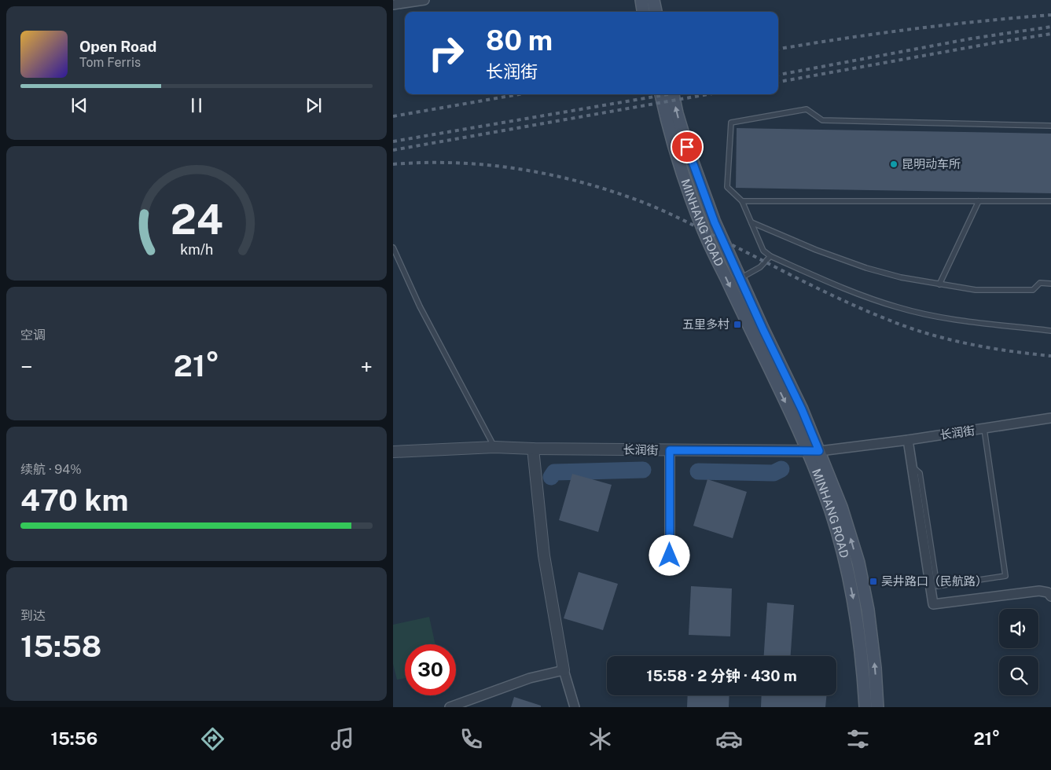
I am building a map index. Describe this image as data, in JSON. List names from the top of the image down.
{
  "streets": {
    "main road": ["MINHANG ROAD"],
    "street": ["长润街"]
  },
  "crossings": [
    ["MINHANG ROAD", "长润街"]
  ],
  "places": {
    "other": ["昆明动车所"],
    "transit": ["五里多村", "吴井路口（民航路）"]
  },
  "page": {
    "turn": ["80 m", "长润街"],
    "song": ["Open Road", "Tom Ferris"],
    "tile": [
      "空调",
      ["续航 · 94%", "470 km"],
      ["到达", "15:58"]
    ],
    "heat": ["−", "21°", "+"],
    "limit": "30",
    "trip": "15:58 · 2 分钟 · 430 m",
    "tabs": ["15:56", "21°"],
    "gauge": ["24", "km/h"]
  }
}
